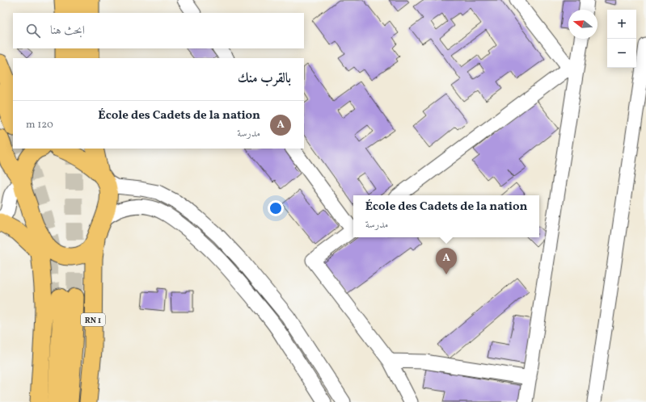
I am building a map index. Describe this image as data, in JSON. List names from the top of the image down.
{
  "streets": {
    "main road": ["RN 1"]
  },
  "north": "left",
  "page": {
    "map_buttons": ["+", "−"],
    "search": "ابحث هنا",
    "heading": "بالقرب منك",
    "list": [
      {
        "mark": "A",
        "name": "École des Cadets de la nation",
        "note": "مدرسة",
        "value": "120 m"
      }
    ],
    "popup": ["École des Cadets de la nation", "مدرسة"],
    "pins": "A"
  }
}
